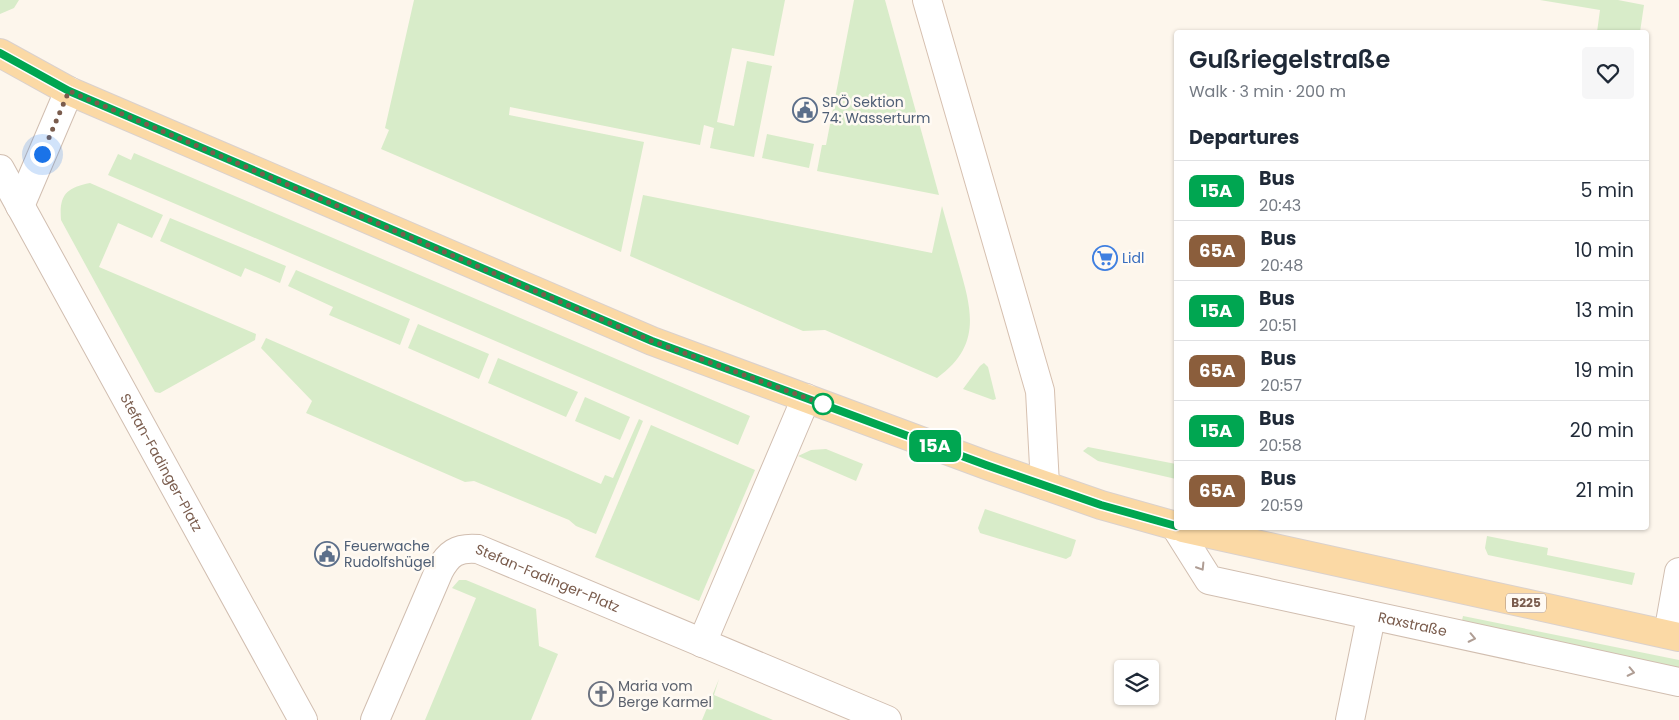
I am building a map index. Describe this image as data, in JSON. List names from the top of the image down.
{
  "streets": {
    "main road": ["B225"],
    "street": ["Stefan-Fadinger-Platz", "Raxstraße"]
  },
  "one_way": ["Raxstraße"],
  "places": {
    "public building": ["SPÖ Sektion 74: Wasserturm", "Feuerwache Rudolfshügel"],
    "supermarket": ["Lidl"],
    "church": ["Maria vom Berge Karmel"]
  },
  "lines": ["bus line 15A"],
  "page": {
    "on_map": "15A",
    "heading": [
      ["Gußriegelstraße", "Walk · 3 min · 200 m"],
      "Departures"
    ],
    "list": [
      {
        "mark": "15A",
        "name": "Bus",
        "note": "20:43",
        "value": "5 min"
      },
      {
        "mark": "65A",
        "name": "Bus",
        "note": "20:48",
        "value": "10 min"
      },
      {
        "mark": "15A",
        "name": "Bus",
        "note": "20:51",
        "value": "13 min"
      },
      {
        "mark": "65A",
        "name": "Bus",
        "note": "20:57",
        "value": "19 min"
      },
      {
        "mark": "15A",
        "name": "Bus",
        "note": "20:58",
        "value": "20 min"
      },
      {
        "mark": "65A",
        "name": "Bus",
        "note": "20:59",
        "value": "21 min"
      }
    ]
  }
}
